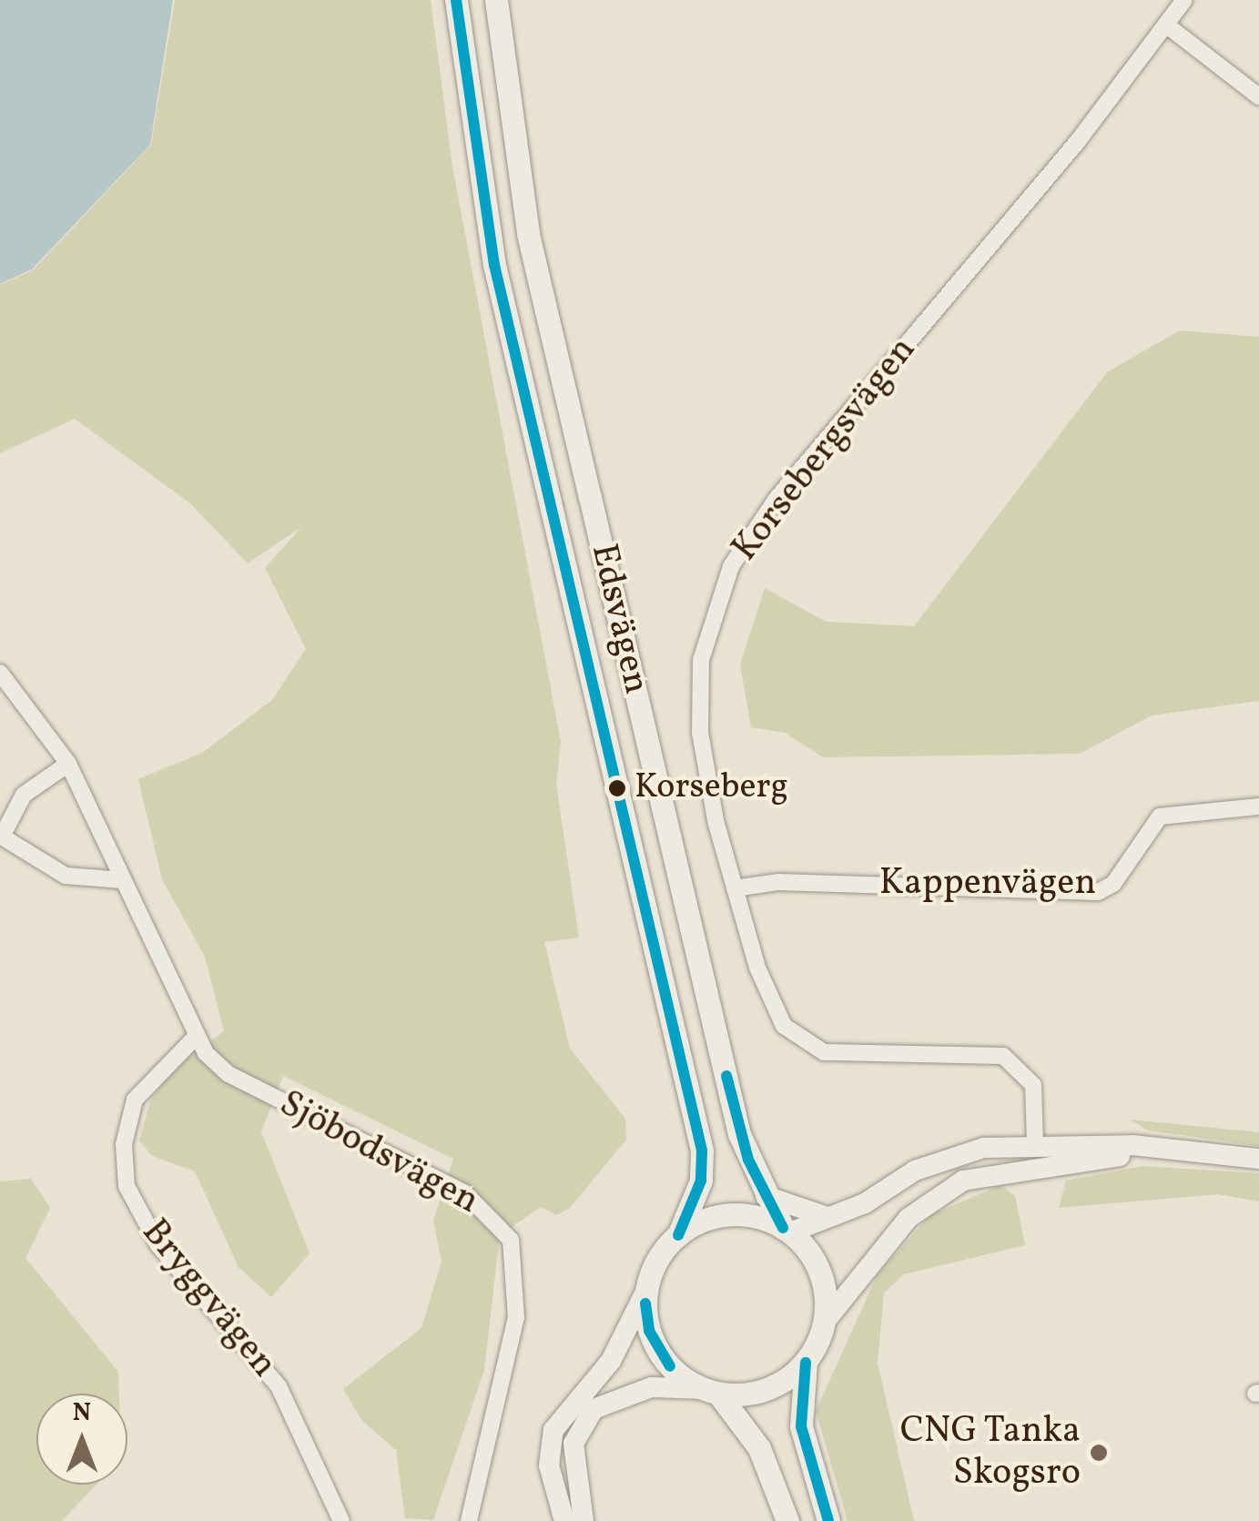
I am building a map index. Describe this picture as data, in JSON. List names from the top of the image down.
{
  "streets": {
    "main road": ["Edsvägen"],
    "street": [
      "Korsebergsvägen",
      "Kappenvägen",
      "Sjöbodsvägen",
      "Bryggvägen"
    ]
  },
  "crossings": [
    ["Korsebergsvägen", "Kappenvägen"],
    ["Sjöbodsvägen", "Bryggvägen"]
  ],
  "places": ["Korseberg", "CNG Tanka Skogsro"],
  "north": "top"
}
